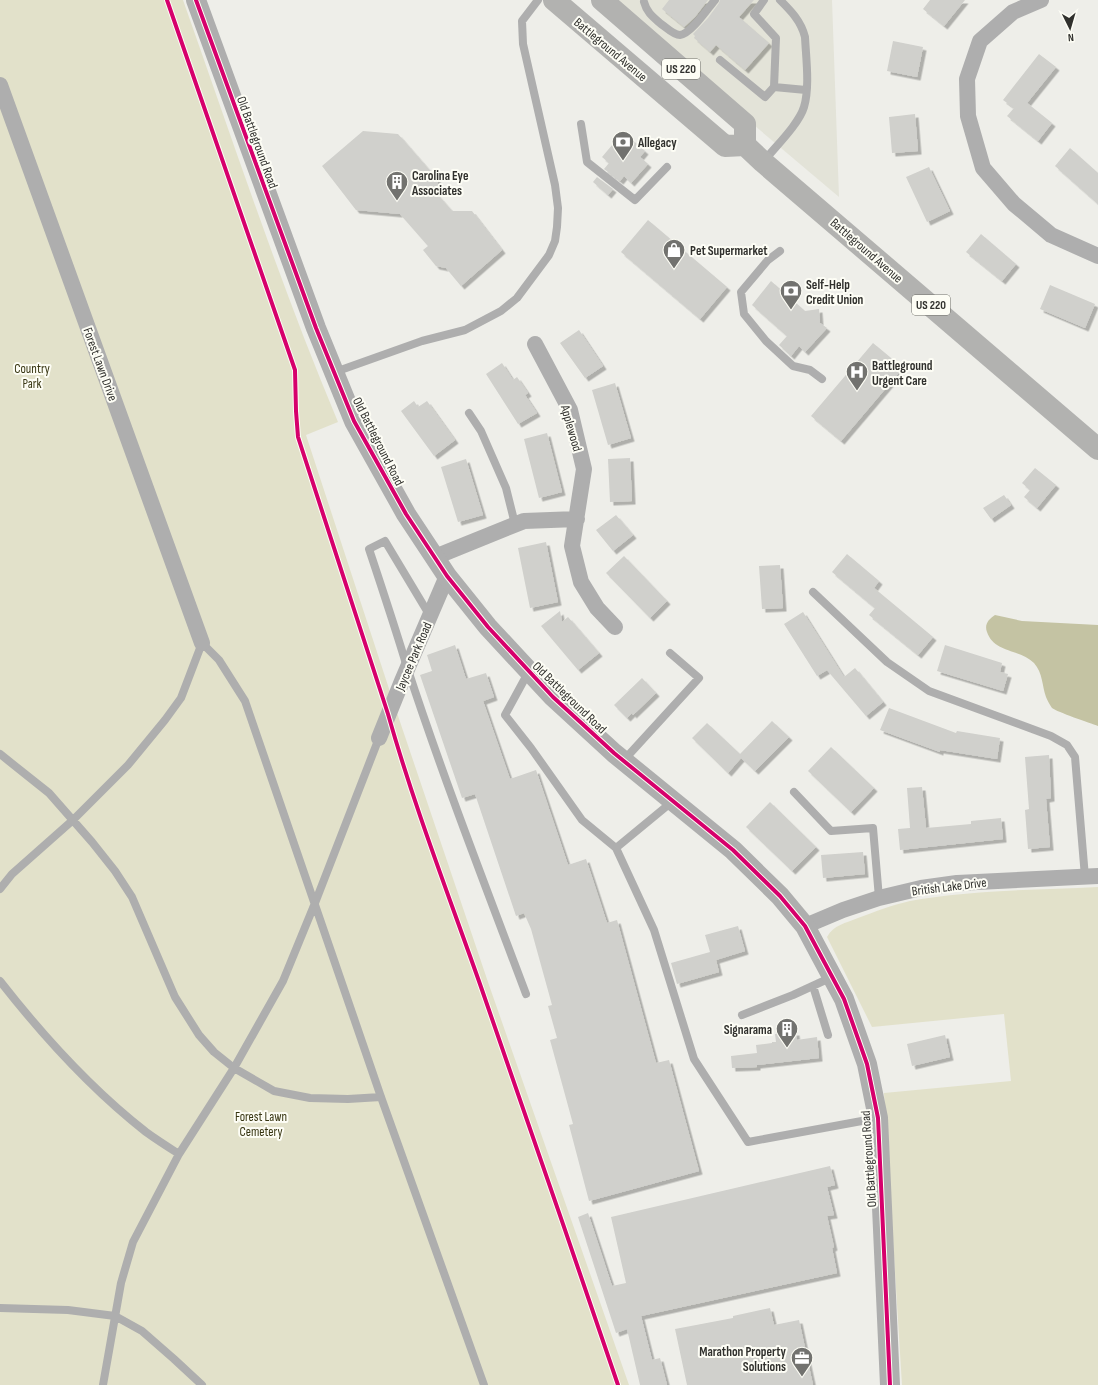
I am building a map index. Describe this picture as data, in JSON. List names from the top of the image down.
{
  "streets": {
    "main road": ["Battleground Avenue", "US 220"],
    "street": [
      "Old Battleground Road",
      "Forest Lawn Drive",
      "Applewood",
      "Jaycee Park Road",
      "British Lake Drive"
    ]
  },
  "crossings": [
    ["Battleground Avenue", "US 220"],
    ["Old Battleground Road", "Jaycee Park Road"],
    ["Old Battleground Road", "British Lake Drive"]
  ],
  "parks": ["Country Park", "Forest Lawn Cemetery"],
  "places": {
    "bank": ["Allegacy", "Self-Help Credit Union"],
    "building": ["Carolina Eye Associates", "Signarama"],
    "shop": ["Pet Supermarket"],
    "hospital": ["Battleground Urgent Care"],
    "office": ["Marathon Property Solutions"]
  },
  "north": "bottom"
}
